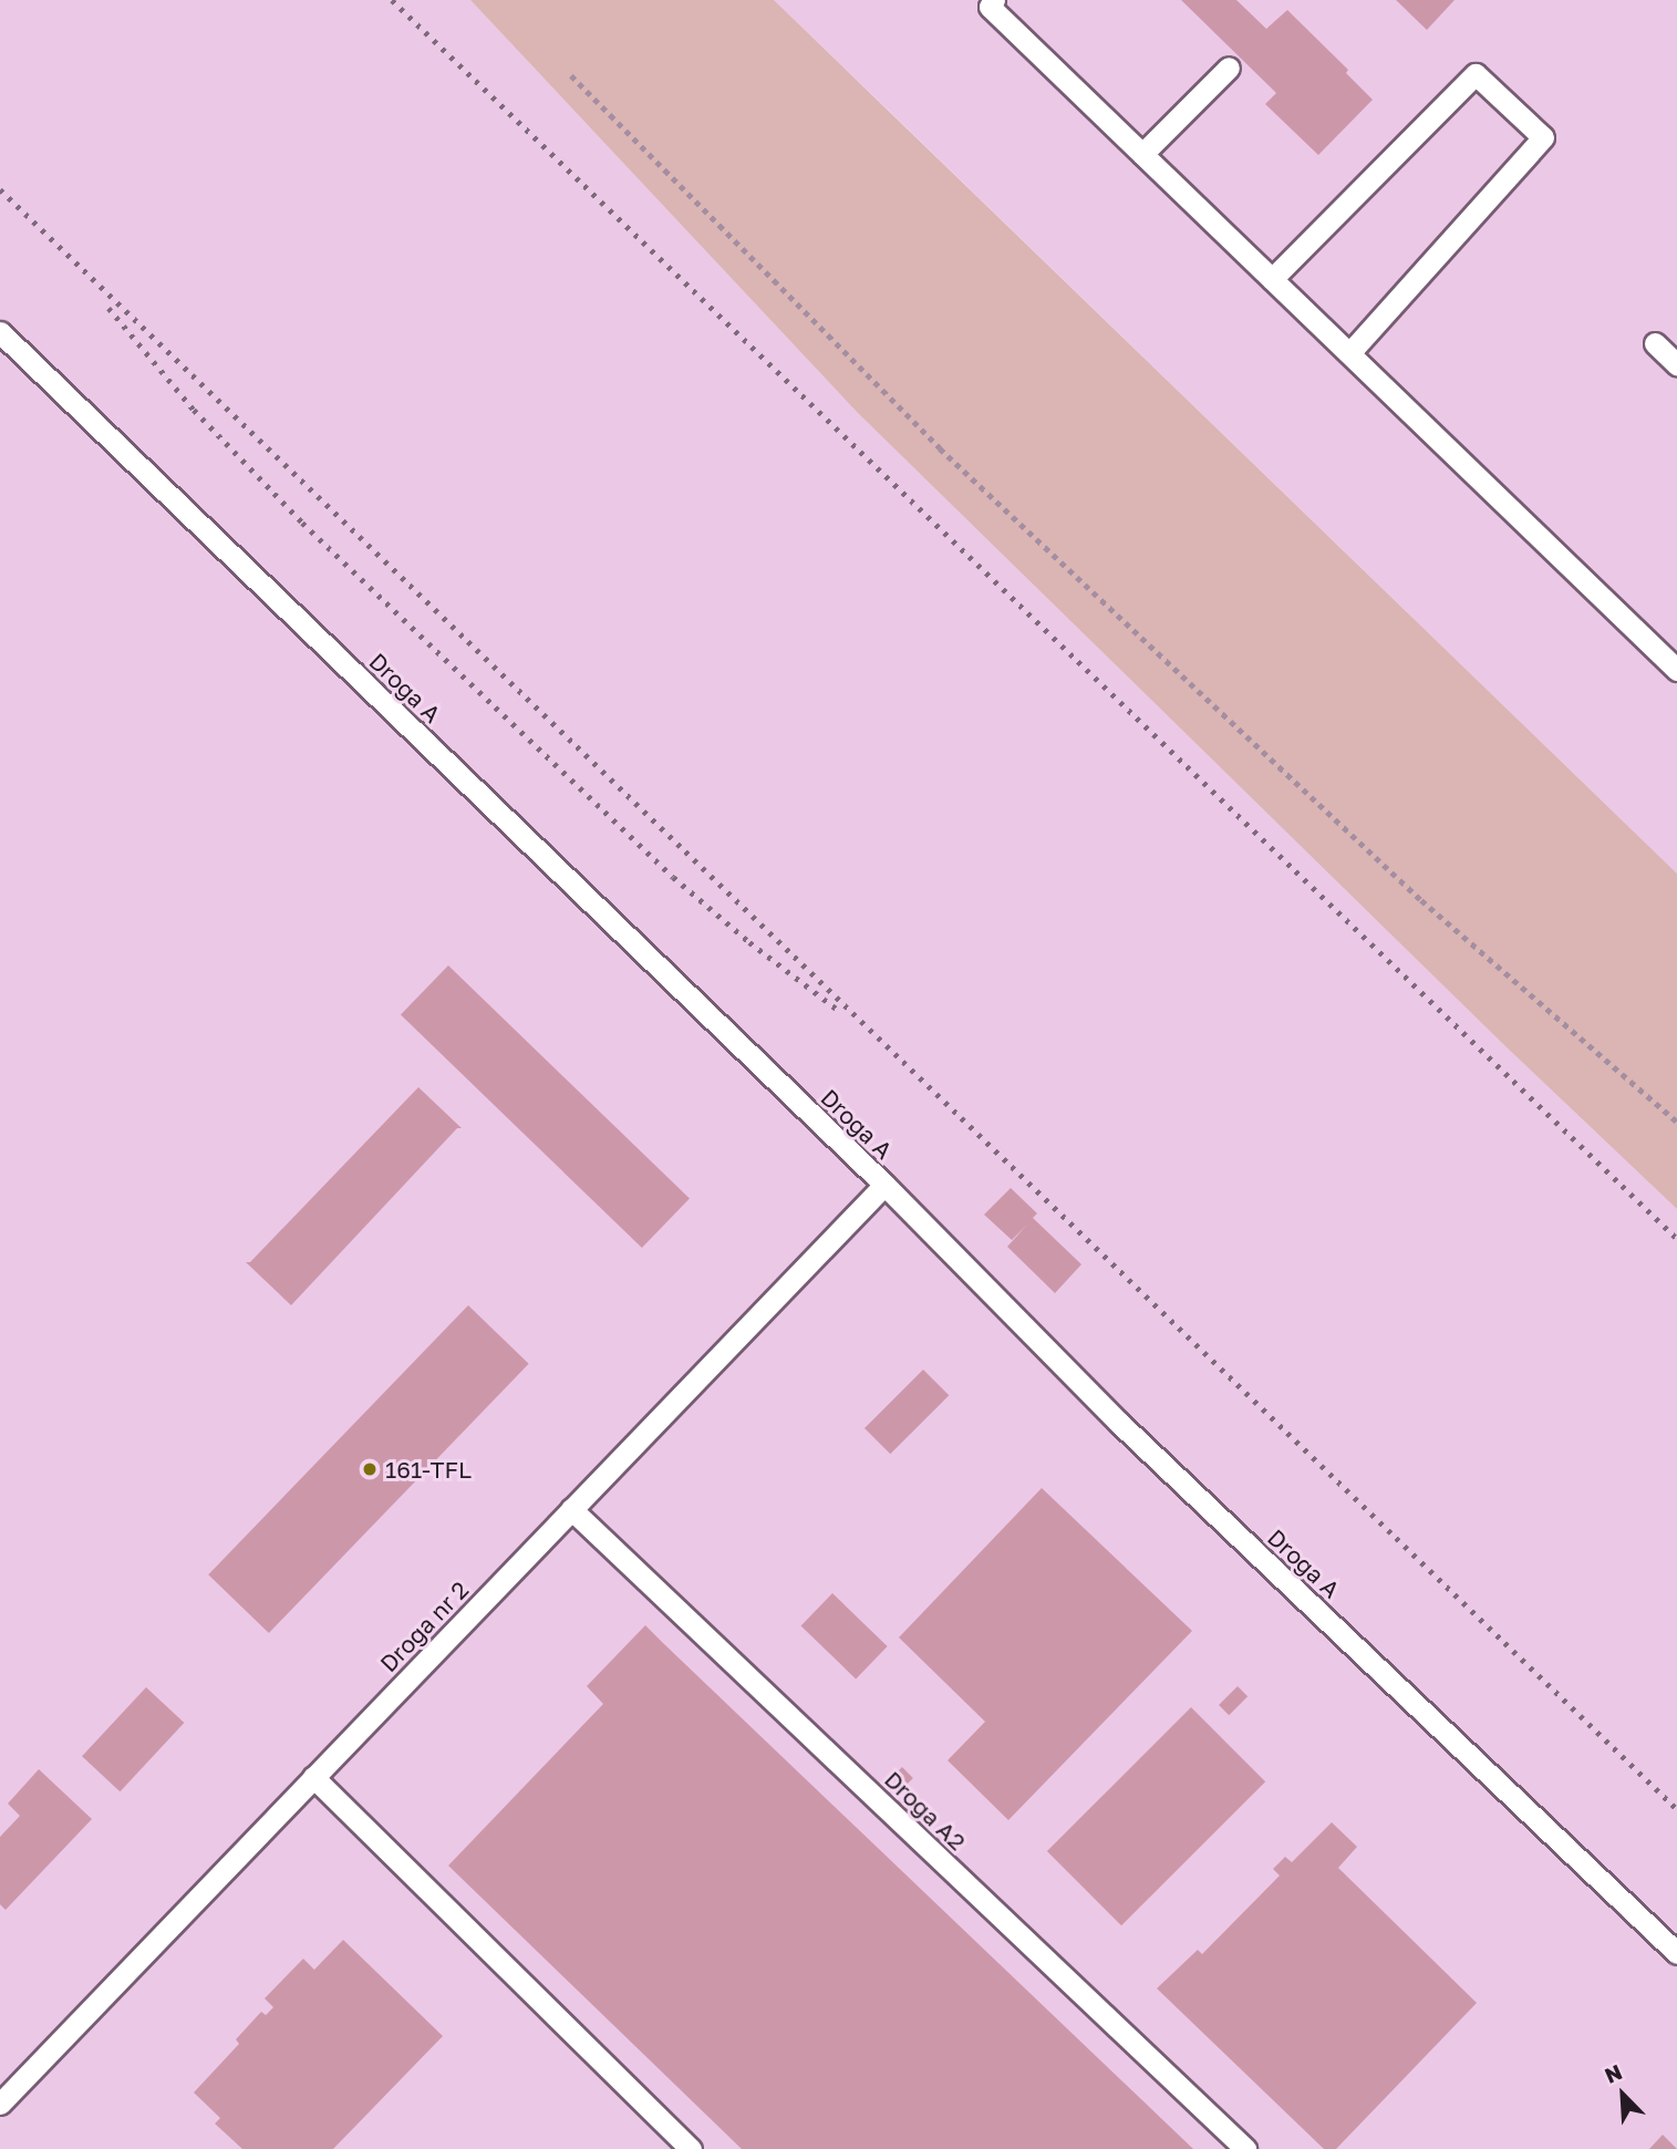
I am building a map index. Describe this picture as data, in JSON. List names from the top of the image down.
{
  "streets": {
    "lane": ["Droga A", "Droga nr 2", "Droga A2"]
  },
  "crossings": [
    ["Droga A", "Droga nr 2"],
    ["Droga nr 2", "Droga A2"]
  ],
  "places": ["161-TFL"],
  "north": "top left"
}
